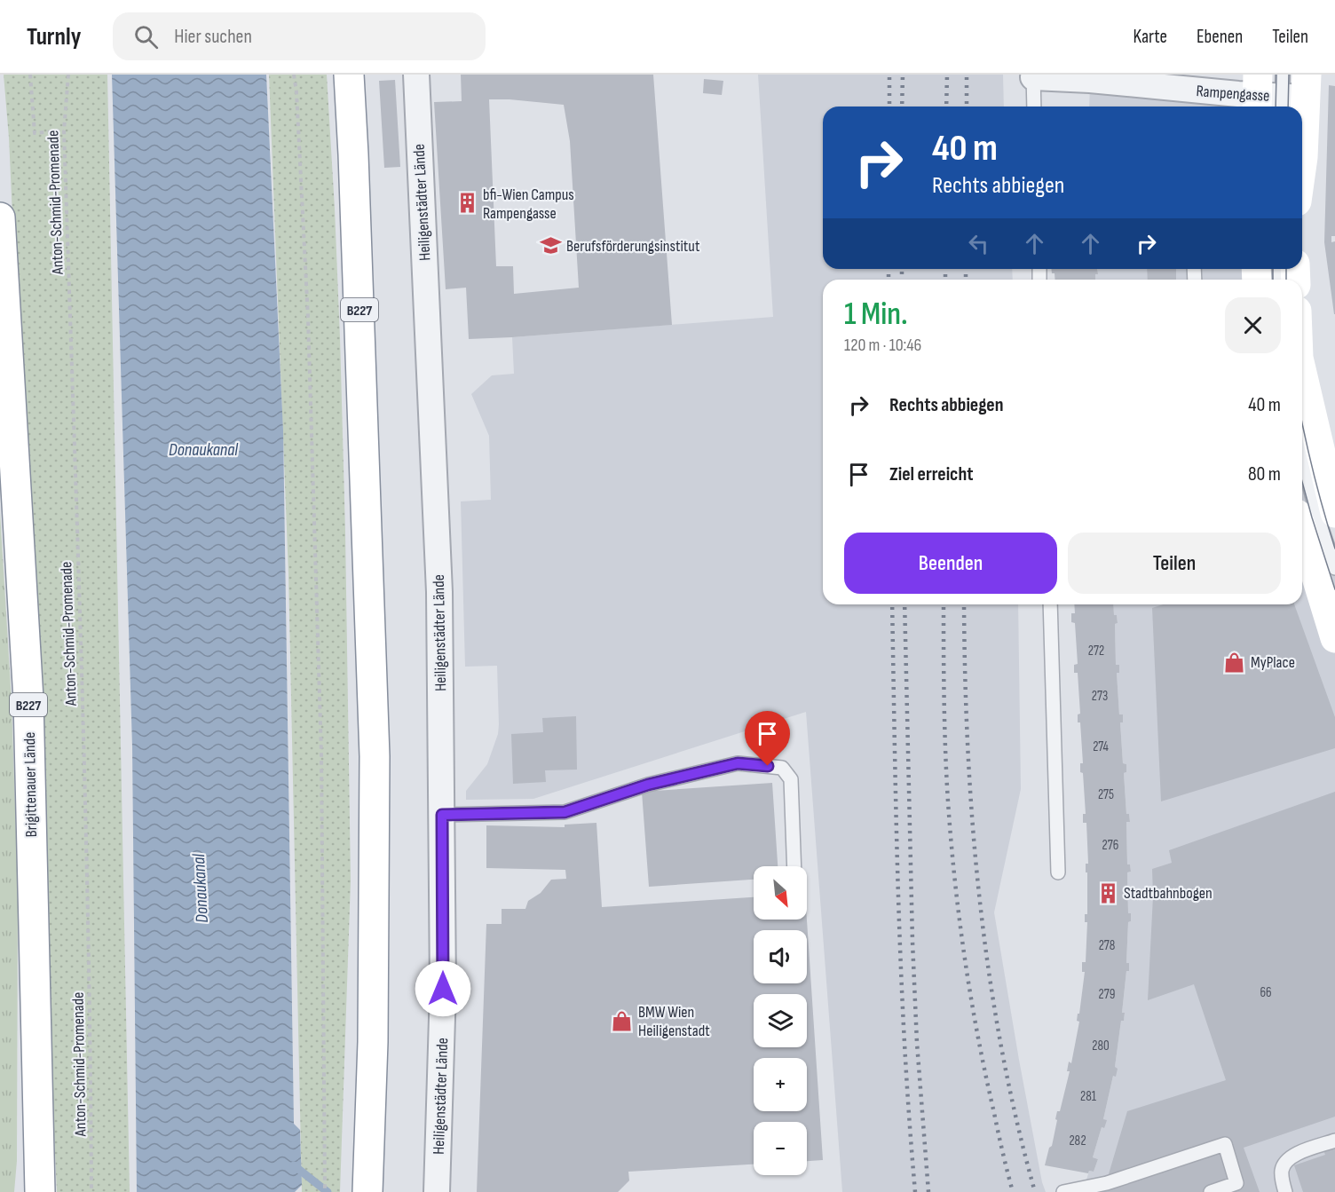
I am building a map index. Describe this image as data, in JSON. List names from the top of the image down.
{
  "streets": {
    "main road": ["B227", "Brigittenauer Lände"],
    "street": ["Rampengasse", "Heiligenstädter Lände"],
    "path": ["Anton-Schmid-Promenade"]
  },
  "water": ["Donaukanal"],
  "places": {
    "building": ["bfi-Wien Campus Rampengasse", "Stadtbahnbogen"],
    "school or university": ["Berufsförderungsinstitut"],
    "shop": ["MyPlace", "BMW Wien Heiligenstadt"]
  },
  "house_numbers": [
    "272",
    "273",
    "274",
    "275",
    "276",
    "278",
    "66",
    "279",
    "280",
    "281",
    "282"
  ],
  "north": "bottom right",
  "page": {
    "header": "Turnly",
    "search": "Hier suchen",
    "nav": ["Karte", "Ebenen", "Teilen"],
    "turn": ["40 m", "Rechts abbiegen"],
    "heading": ["1 Min.", "120 m · 10:46"],
    "list": [
      {
        "name": "Rechts abbiegen",
        "value": "40 m"
      },
      {
        "name": "Ziel erreicht",
        "value": "80 m"
      }
    ],
    "buttons": ["Beenden", "Teilen"],
    "map_buttons": ["+", "−"]
  }
}
